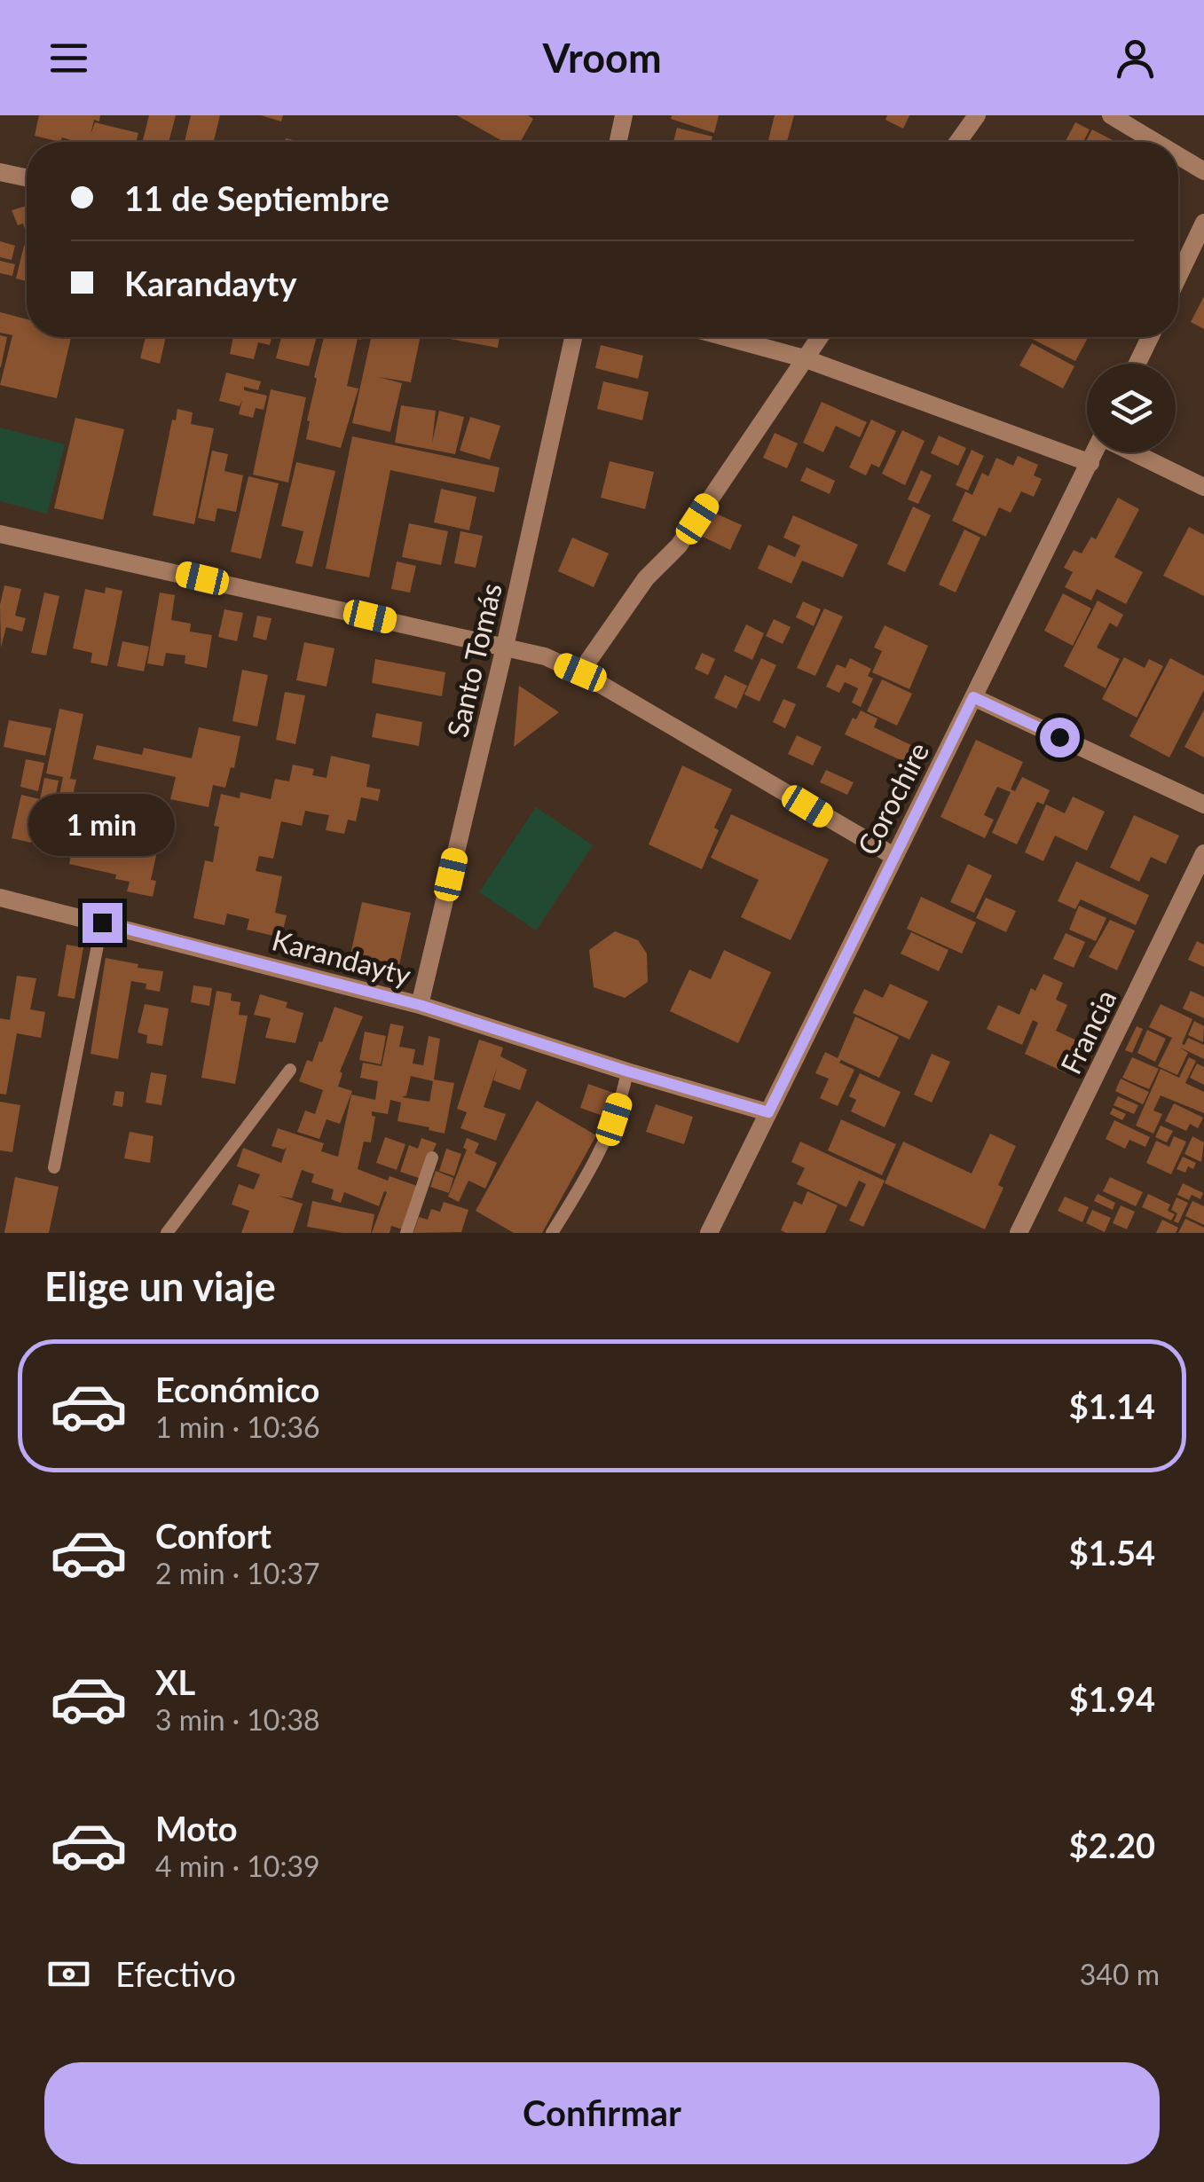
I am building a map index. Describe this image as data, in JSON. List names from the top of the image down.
{
  "streets": {
    "street": [
      "Santo Tomás",
      "Corochire",
      "Karandayty",
      "Francia"
    ]
  },
  "crossings": [
    ["Santo Tomás", "Karandayty"],
    ["Corochire", "Karandayty"]
  ],
  "page": {
    "header": "Vroom",
    "banner": ["11 de Septiembre", "Karandayty"],
    "bubble": "1 min",
    "heading": "Elige un viaje",
    "list": [
      {
        "name": "Económico",
        "note": "1 min · 10:36",
        "value": "$1.14"
      },
      {
        "name": "Confort",
        "note": "2 min · 10:37",
        "value": "$1.54"
      },
      {
        "name": "XL",
        "note": "3 min · 10:38",
        "value": "$1.94"
      },
      {
        "name": "Moto",
        "note": "4 min · 10:39",
        "value": "$2.20"
      }
    ],
    "pay": ["Efectivo", "340 m"],
    "buttons": "Confirmar"
  }
}
